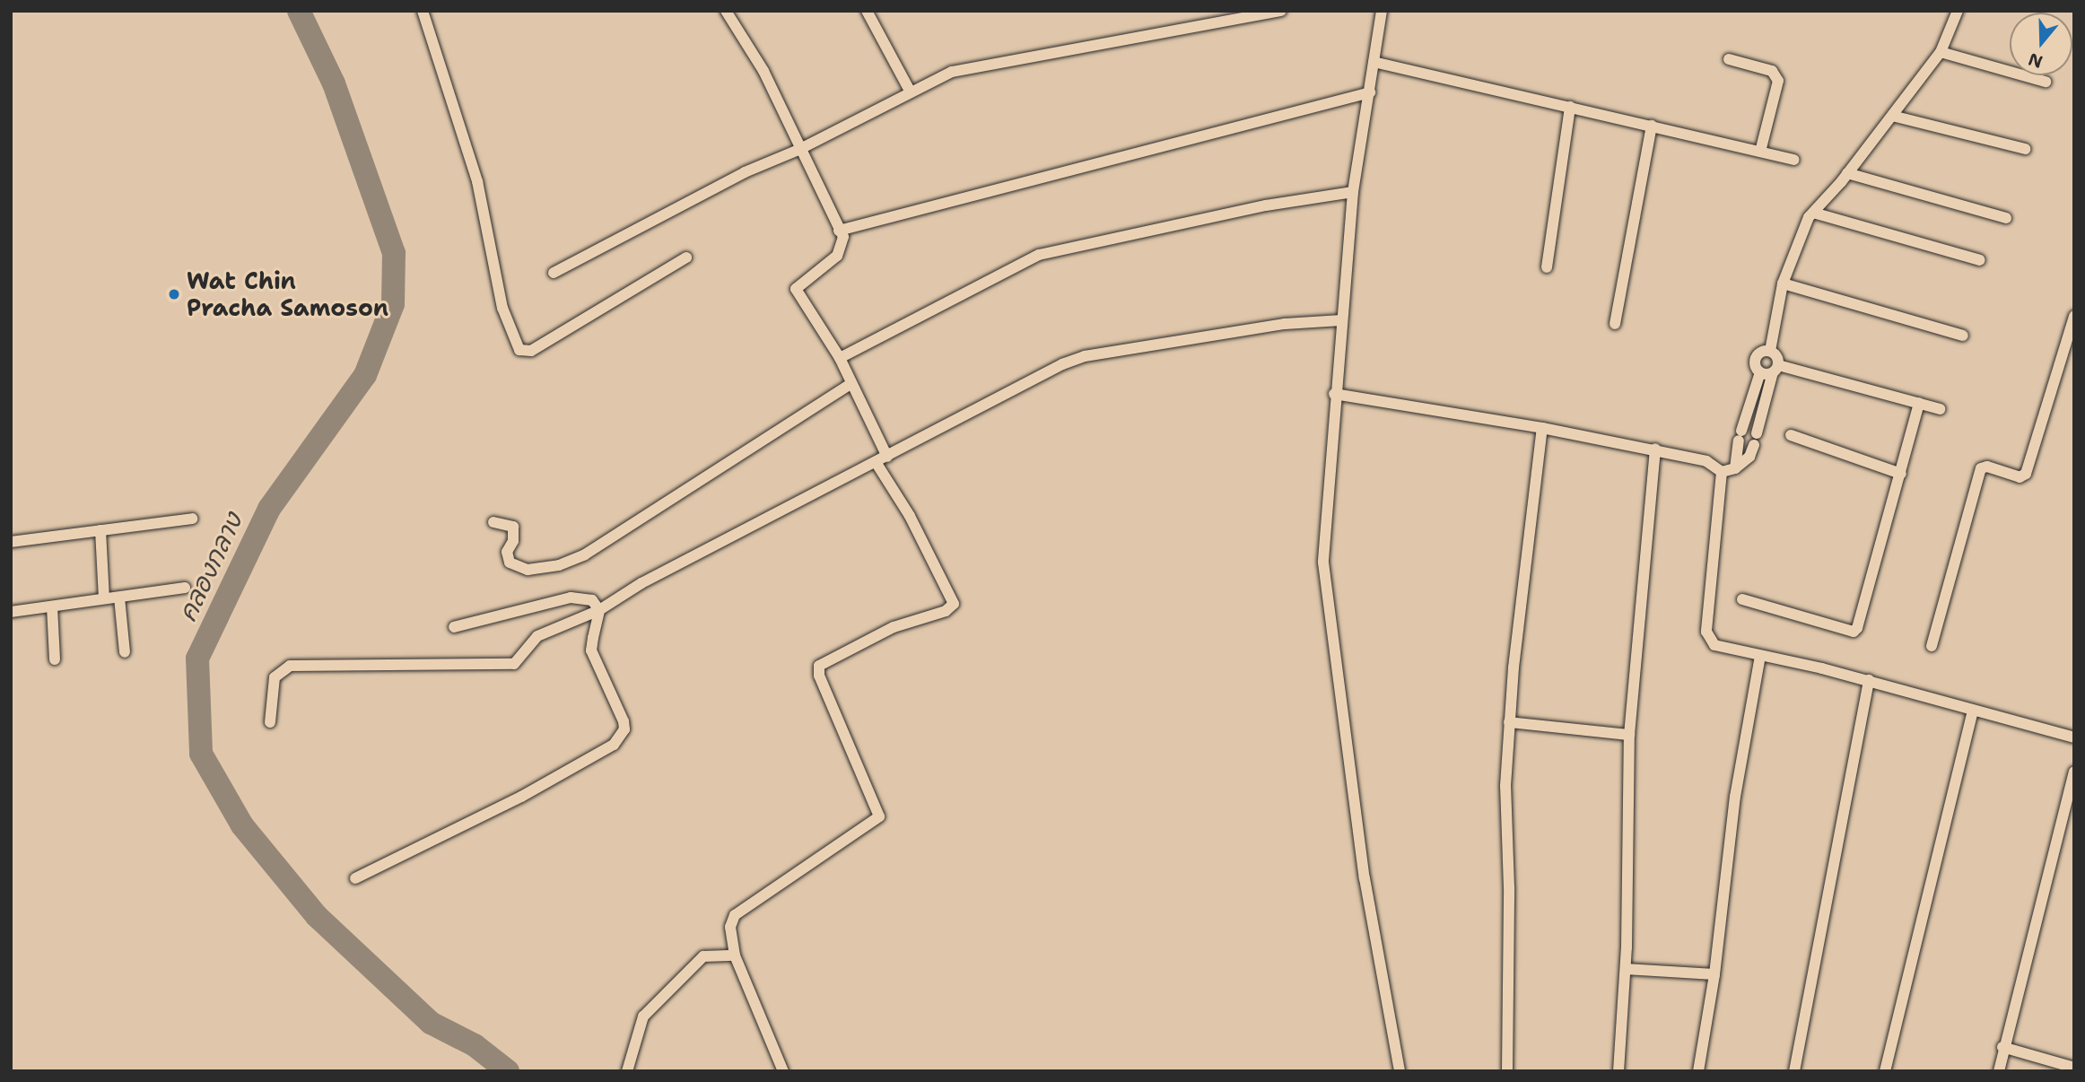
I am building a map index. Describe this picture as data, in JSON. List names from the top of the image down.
{
  "water": ["คลองกลาง"],
  "places": ["Wat Chin Pracha Samoson"],
  "north": "bottom"
}
